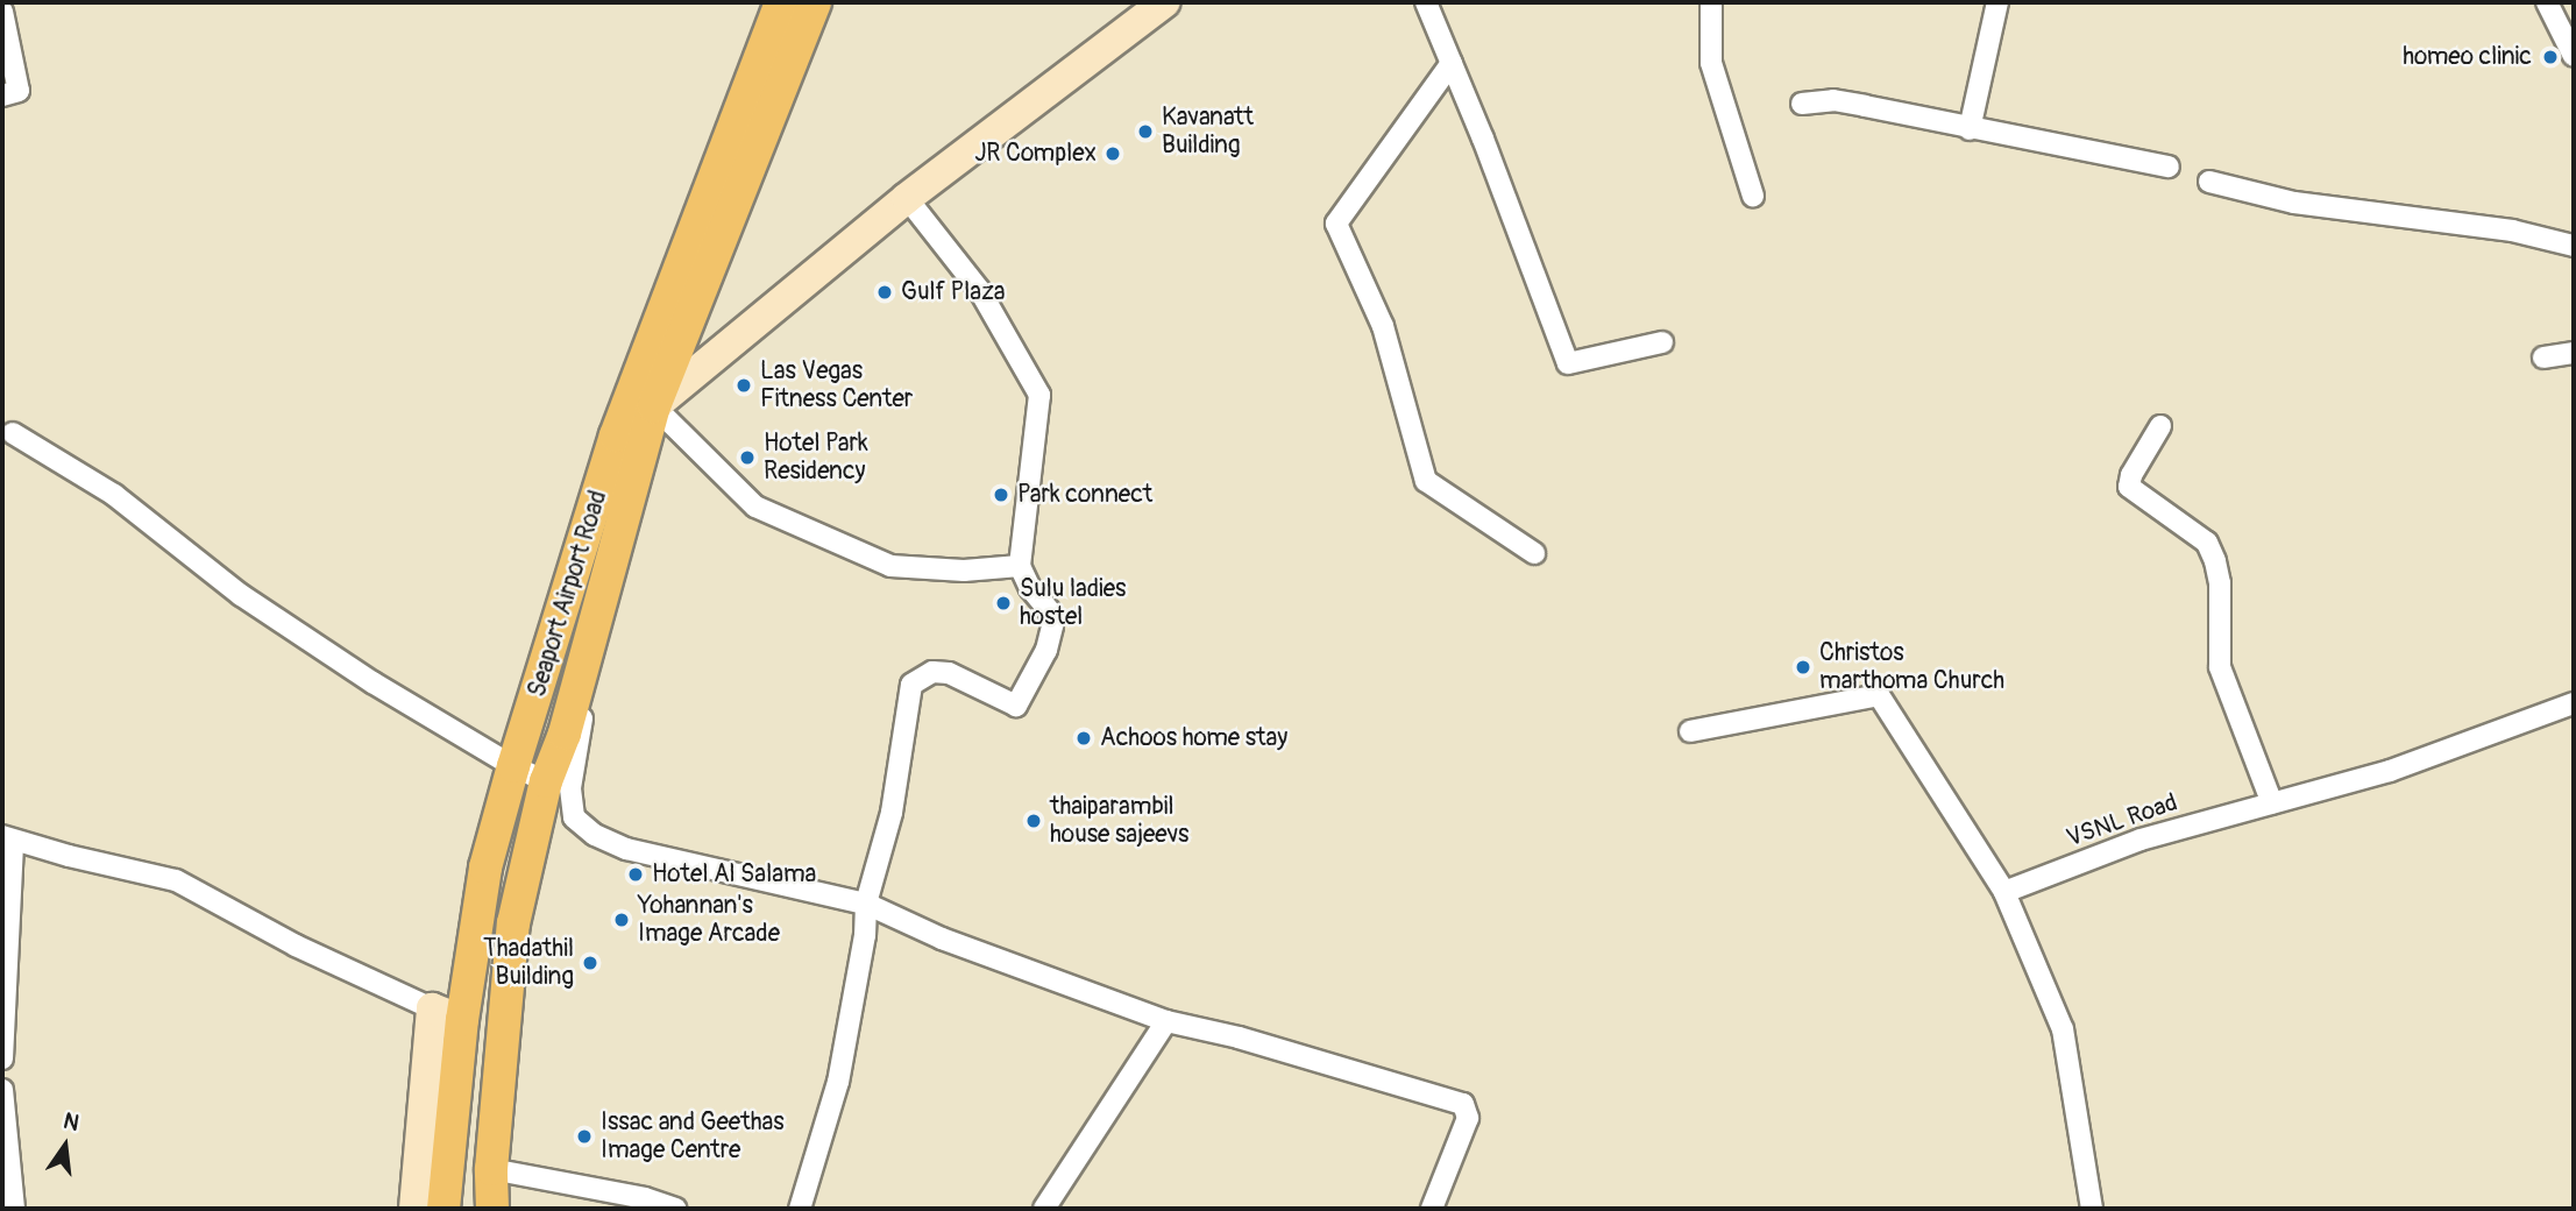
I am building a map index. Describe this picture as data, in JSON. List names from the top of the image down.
{
  "streets": {
    "main road": ["Seaport Airport Road"],
    "street": ["VSNL Road"]
  },
  "places": [
    "homeo clinic",
    "Kavanatt Building",
    "JR Complex",
    "Gulf Plaza",
    "Las Vegas Fitness Center",
    "Hotel Park Residency",
    "Park connect",
    "Sulu ladies hostel",
    "Christos marthoma Church",
    "Achoos home stay",
    "thaiparambil house sajeevs",
    "Hotel Al Salama",
    "Yohannan's Image Arcade",
    "Thadathil Building",
    "Issac and Geethas Image Centre"
  ],
  "north": "top"
}
